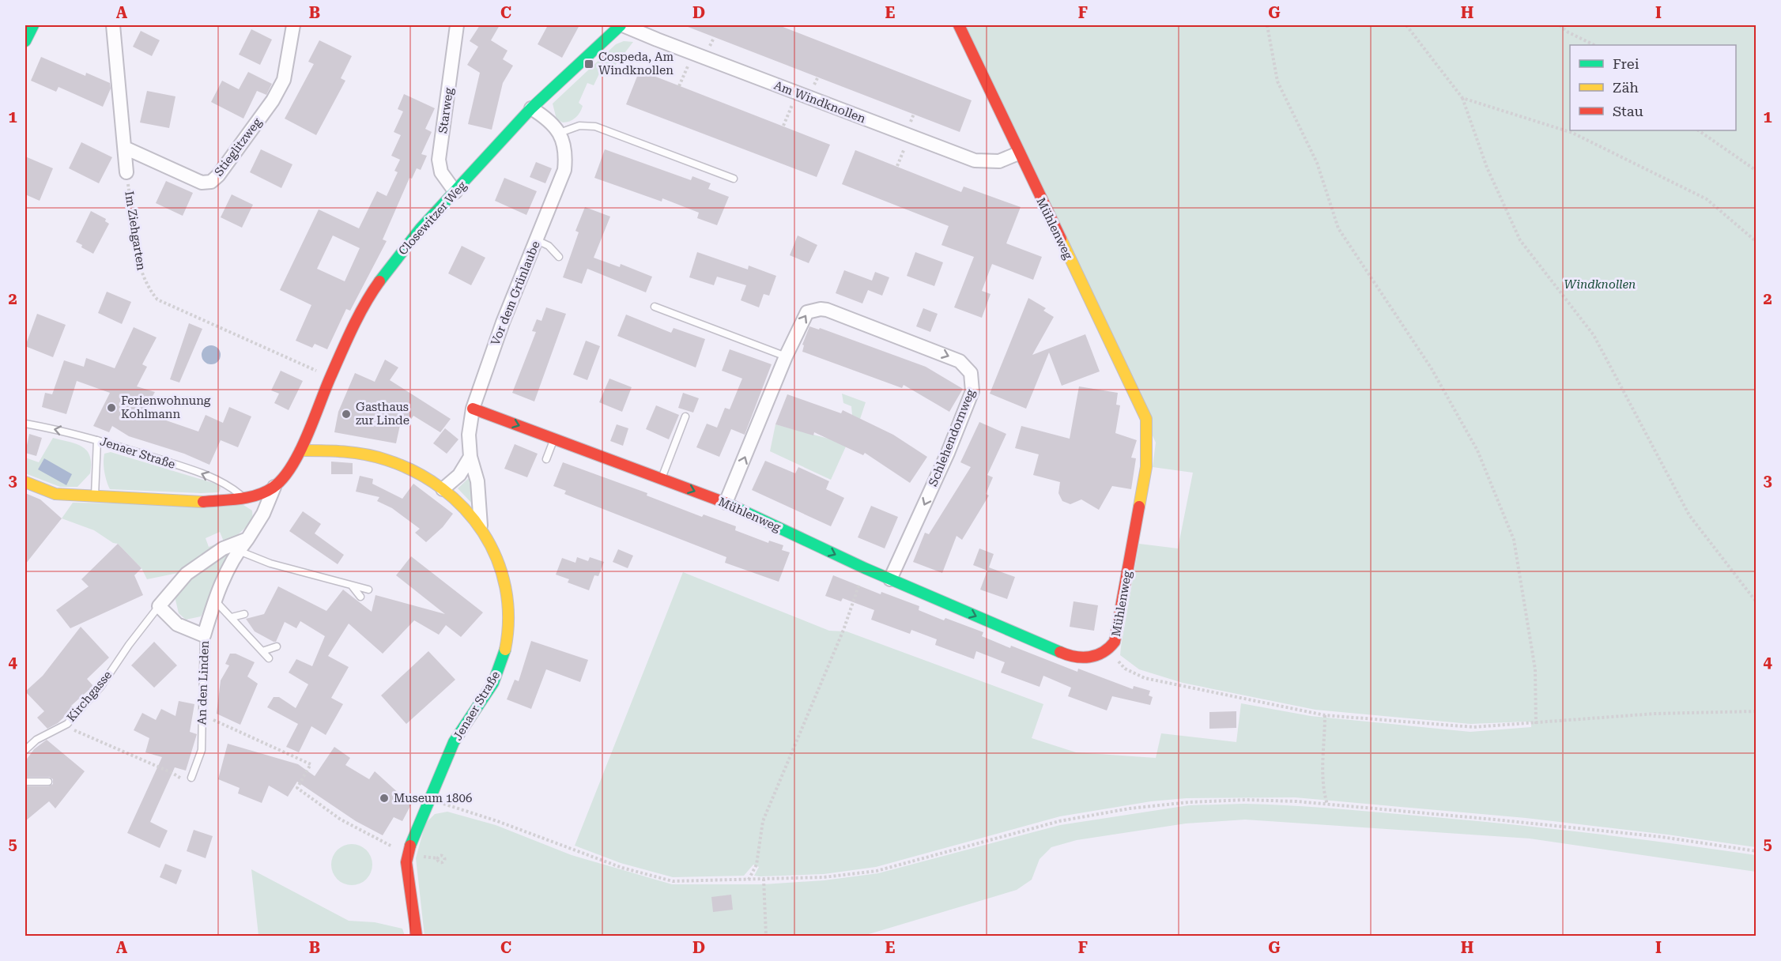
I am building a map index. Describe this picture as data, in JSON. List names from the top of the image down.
{
  "streets": {
    "street": [
      "Am Windknollen",
      "Starweg",
      "Stieglitzweg",
      "Closewitzer Weg",
      "Mühlenweg",
      "Vor dem Grünlaube",
      "Schlehendornweg",
      "Jenaer Straße",
      "An den Linden",
      "Kirchgasse"
    ],
    "path": ["Im Ziehgarten"]
  },
  "crossings": [
    ["Am Windknollen", "Closewitzer Weg"],
    ["Am Windknollen", "Mühlenweg"],
    ["Starweg", "Closewitzer Weg"],
    ["Closewitzer Weg", "Im Ziehgarten"],
    ["Closewitzer Weg", "Jenaer Straße"],
    ["Mühlenweg", "Vor dem Grünlaube"],
    ["Mühlenweg", "Schlehendornweg"],
    ["Vor dem Grünlaube", "Jenaer Straße"],
    ["An den Linden", "Kirchgasse"]
  ],
  "one_way": ["Mühlenweg"],
  "parks": ["Windknollen"],
  "places": {
    "transit": ["Cospeda, Am Windknollen"],
    "other": ["Ferienwohnung Kohlmann", "Gasthaus zur Linde", "Museum 1806"]
  },
  "legend": ["Frei", "Zäh", "Stau"],
  "grid": {
    "columns": [
      "A",
      "B",
      "C",
      "D",
      "E",
      "F",
      "G",
      "H",
      "I"
    ],
    "rows": [
      "1",
      "2",
      "3",
      "4",
      "5"
    ]
  }
}
